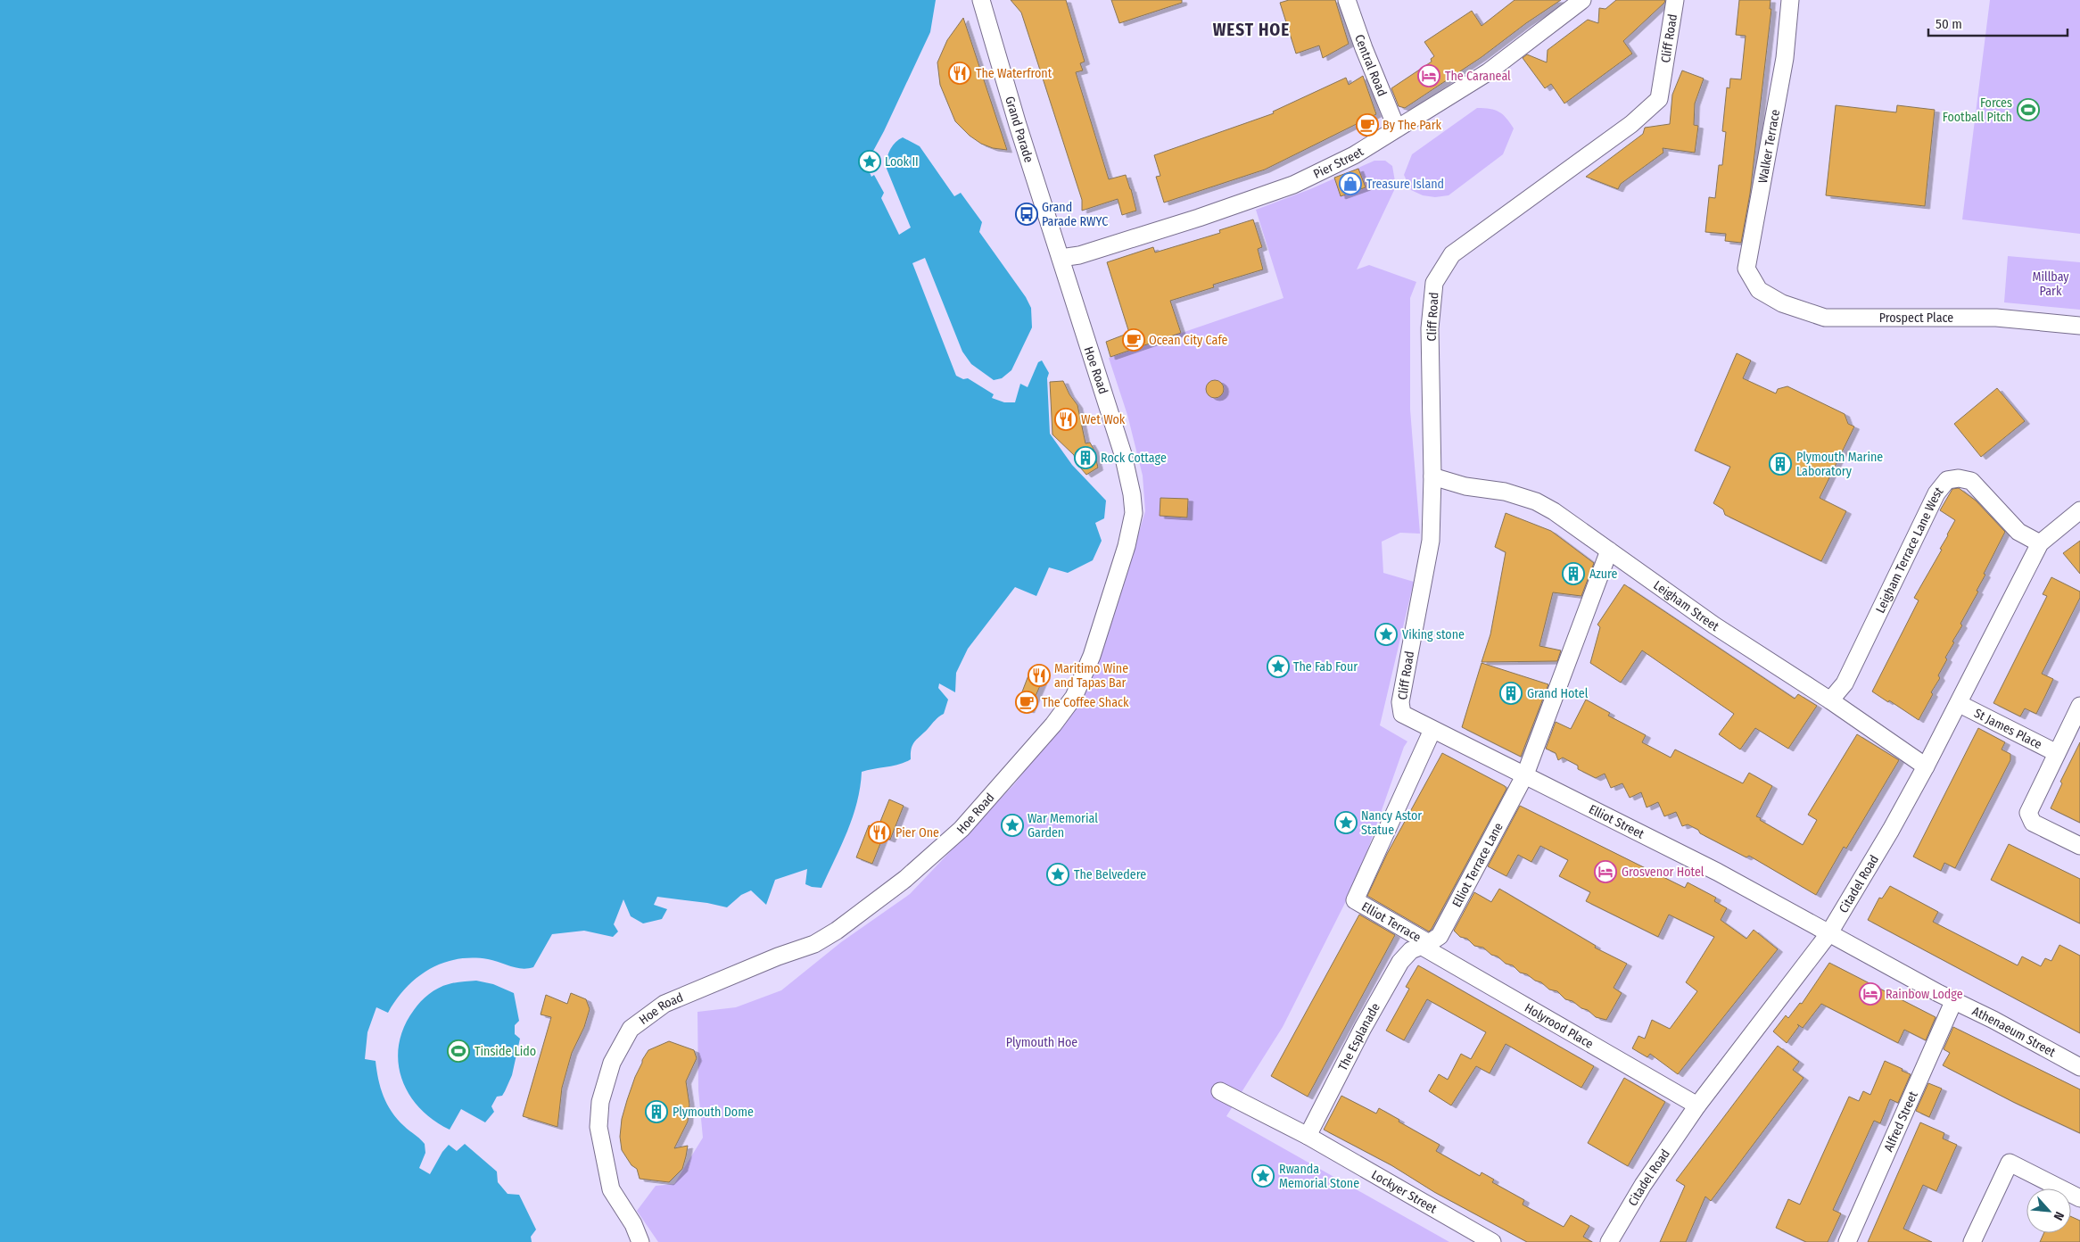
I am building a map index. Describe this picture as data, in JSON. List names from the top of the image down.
{
  "streets": {
    "street": [
      "Cliff Road",
      "Central Road",
      "Grand Parade",
      "Walker Terrace",
      "Pier Street",
      "Prospect Place",
      "Hoe Road",
      "Leigham Terrace Lane West",
      "Leigham Street",
      "St James Place",
      "Elliot Street",
      "Elliot Terrace Lane",
      "Citadel Road",
      "Elliot Terrace",
      "Holyrood Place",
      "Athenaeum Street",
      "The Esplanade",
      "Alfred Street",
      "Lockyer Street"
    ]
  },
  "crossings": [
    ["Cliff Road", "Leigham Street"],
    ["Cliff Road", "Elliot Street"],
    ["Central Road", "Pier Street"],
    ["Grand Parade", "Pier Street"],
    ["Grand Parade", "Hoe Road"],
    ["Walker Terrace", "Prospect Place"],
    ["Pier Street", "Hoe Road"],
    ["Leigham Terrace Lane West", "Leigham Street"],
    ["Leigham Terrace Lane West", "Citadel Road"],
    ["Leigham Street", "Elliot Terrace Lane"],
    ["Leigham Street", "Citadel Road"],
    ["St James Place", "Citadel Road"],
    ["Elliot Street", "Elliot Terrace Lane"],
    ["Elliot Street", "Citadel Road"],
    ["Elliot Street", "Elliot Terrace"],
    ["Elliot Street", "Athenaeum Street"],
    ["Elliot Terrace Lane", "Elliot Terrace"],
    ["Elliot Terrace Lane", "Holyrood Place"],
    ["Elliot Terrace Lane", "The Esplanade"],
    ["Citadel Road", "Holyrood Place"],
    ["Citadel Road", "Athenaeum Street"],
    ["Elliot Terrace", "Holyrood Place"],
    ["Elliot Terrace", "The Esplanade"],
    ["Holyrood Place", "The Esplanade"],
    ["Athenaeum Street", "Alfred Street"],
    ["The Esplanade", "Lockyer Street"]
  ],
  "districts": ["WEST HOE"],
  "parks": ["Millbay Park", "Plymouth Hoe"],
  "places": {
    "restaurant": [
      "The Waterfront",
      "Wet Wok",
      "Maritimo Wine and Tapas Bar",
      "Pier One"
    ],
    "hotel": ["The Caraneal", "Grosvenor Hotel", "Rainbow Lodge"],
    "sports": ["Forces Football Pitch", "Tinside Lido"],
    "cafe": ["By The Park", "Ocean City Cafe", "The Coffee Shack"],
    "place": [
      "Look II",
      "Viking stone",
      "The Fab Four",
      "Nancy Astor Statue",
      "War Memorial Garden",
      "The Belvedere",
      "Rwanda Memorial Stone"
    ],
    "shop": ["Treasure Island"],
    "bus stop": ["Grand Parade RWYC"],
    "building": [
      "Rock Cottage",
      "Plymouth Marine Laboratory",
      "Azure",
      "Grand Hotel",
      "Plymouth Dome"
    ]
  },
  "scale_bar": "50 m",
  "north": "bottom right"
}
